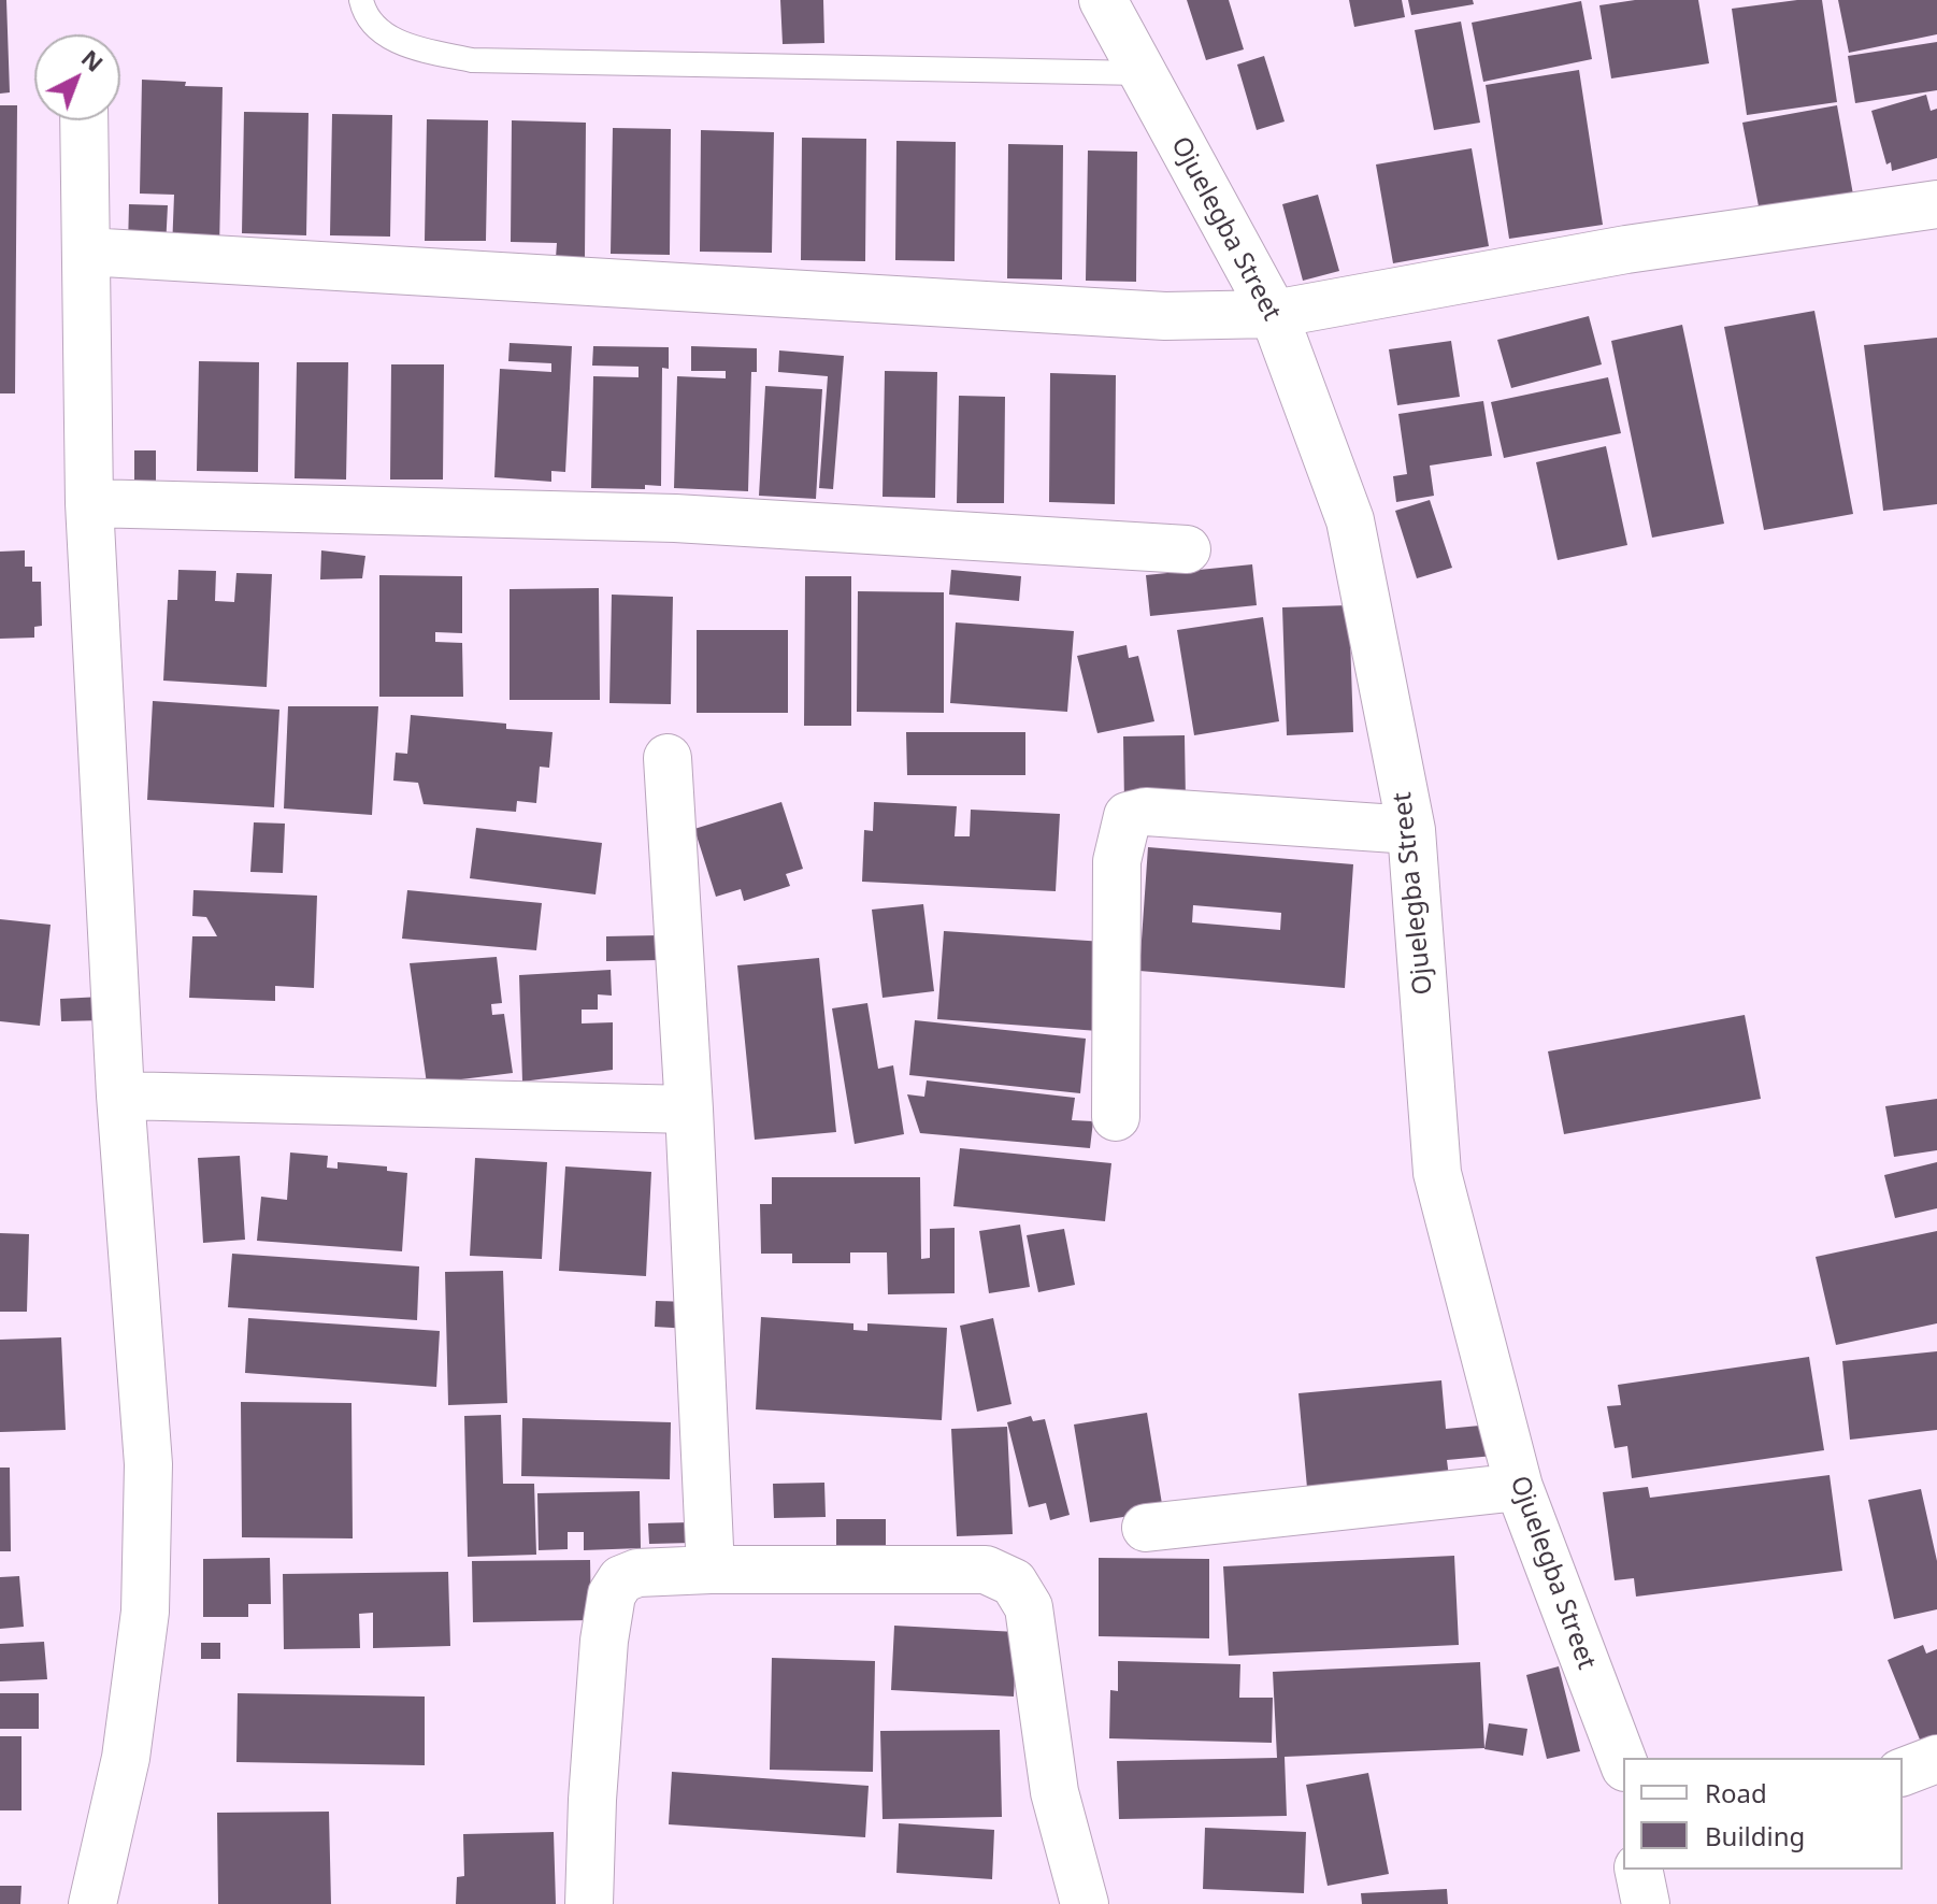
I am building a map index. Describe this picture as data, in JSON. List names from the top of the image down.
{
  "streets": {
    "street": ["Ojuelegba Street"]
  },
  "legend": ["Road", "Building"],
  "north": "top right"
}
